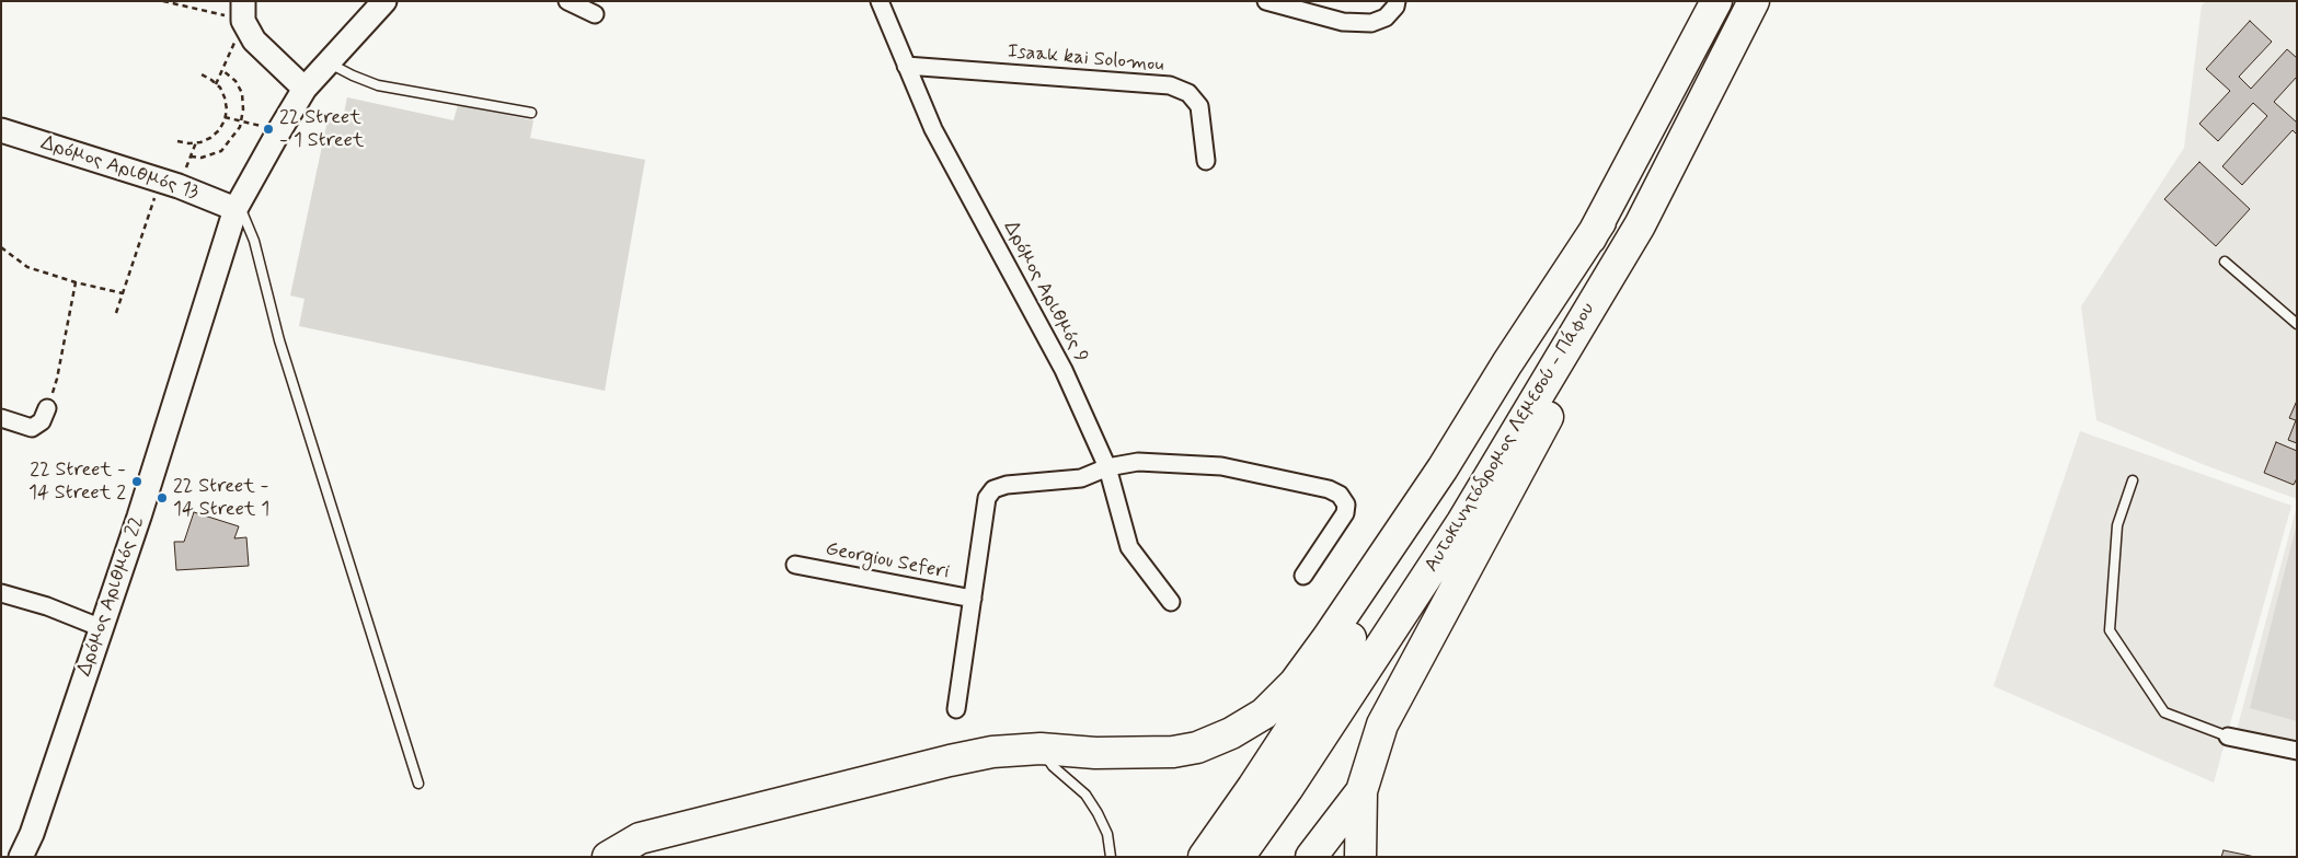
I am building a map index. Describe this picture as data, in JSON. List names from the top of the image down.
{
  "streets": {
    "highway": ["Αυτοκινητόδρομος Λεμεσού - Πάφου"],
    "street": [
      "Isaak kai Solomou",
      "Δρόμος Αριθμός 13",
      "Δρόμος Αριθμός 9",
      "Georgiou Seferi",
      "Δρόμος Αριθμός 22"
    ]
  },
  "crossings": [
    ["Isaak kai Solomou", "Δρόμος Αριθμός 9"],
    ["Δρόμος Αριθμός 13", "Δρόμος Αριθμός 22"]
  ],
  "places": ["22 Street - 1 Street", "22 Street - 14 Street 2", "22 Street - 14 Street 1"]
}
